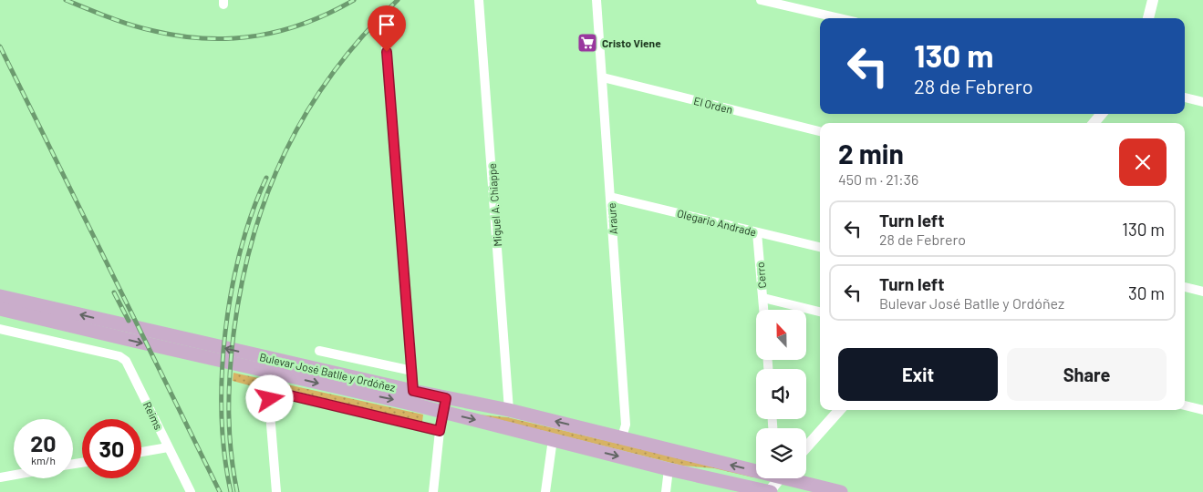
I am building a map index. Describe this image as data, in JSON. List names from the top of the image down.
{
  "streets": {
    "main road": ["Bulevar José Batlle y Ordóñez"],
    "street": [
      "El Orden",
      "Miguel A. Chiappe",
      "Araure",
      "Olegario Andrade",
      "Cerro",
      "Reims"
    ]
  },
  "crossings": [
    ["El Orden", "Araure"],
    ["Miguel A. Chiappe", "Bulevar José Batlle y Ordóñez"],
    ["Araure", "Olegario Andrade"],
    ["Araure", "Bulevar José Batlle y Ordóñez"],
    ["Olegario Andrade", "Cerro"]
  ],
  "places": {
    "supermarket": ["Cristo Viene"]
  },
  "north": "top",
  "page": {
    "turn": ["130 m", "28 de Febrero"],
    "heading": ["2 min", "450 m · 21:36"],
    "list": [
      {
        "name": "Turn left",
        "note": "28 de Febrero",
        "value": "130 m"
      },
      {
        "name": "Turn left",
        "note": "Bulevar José Batlle y Ordóñez",
        "value": "30 m"
      }
    ],
    "buttons": ["Exit", "Share"],
    "speed": "20 km/h",
    "limit": "30"
  }
}
